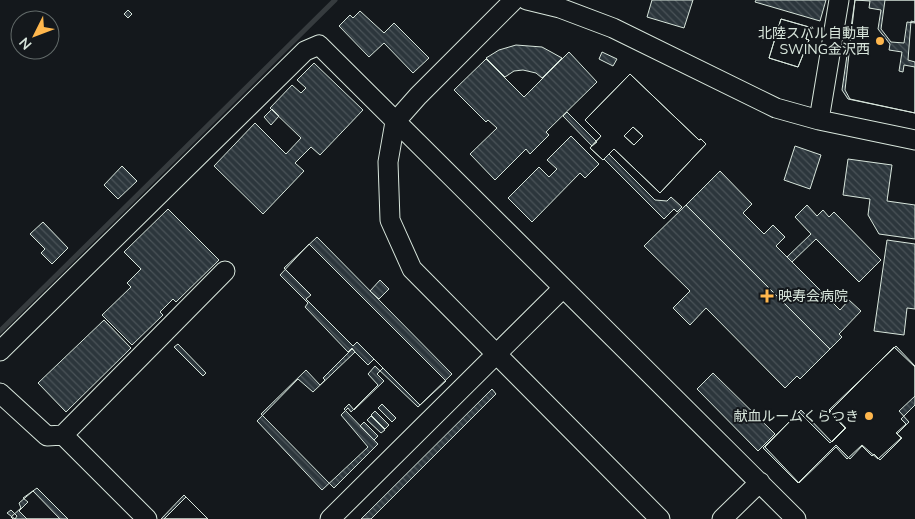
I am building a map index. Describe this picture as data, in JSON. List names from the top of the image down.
{
  "places": {
    "other": ["北陸スバル自動車 SWING金沢西", "献血ルームくらつき"],
    "health": ["映寿会病院"]
  },
  "north": "bottom left"
}
